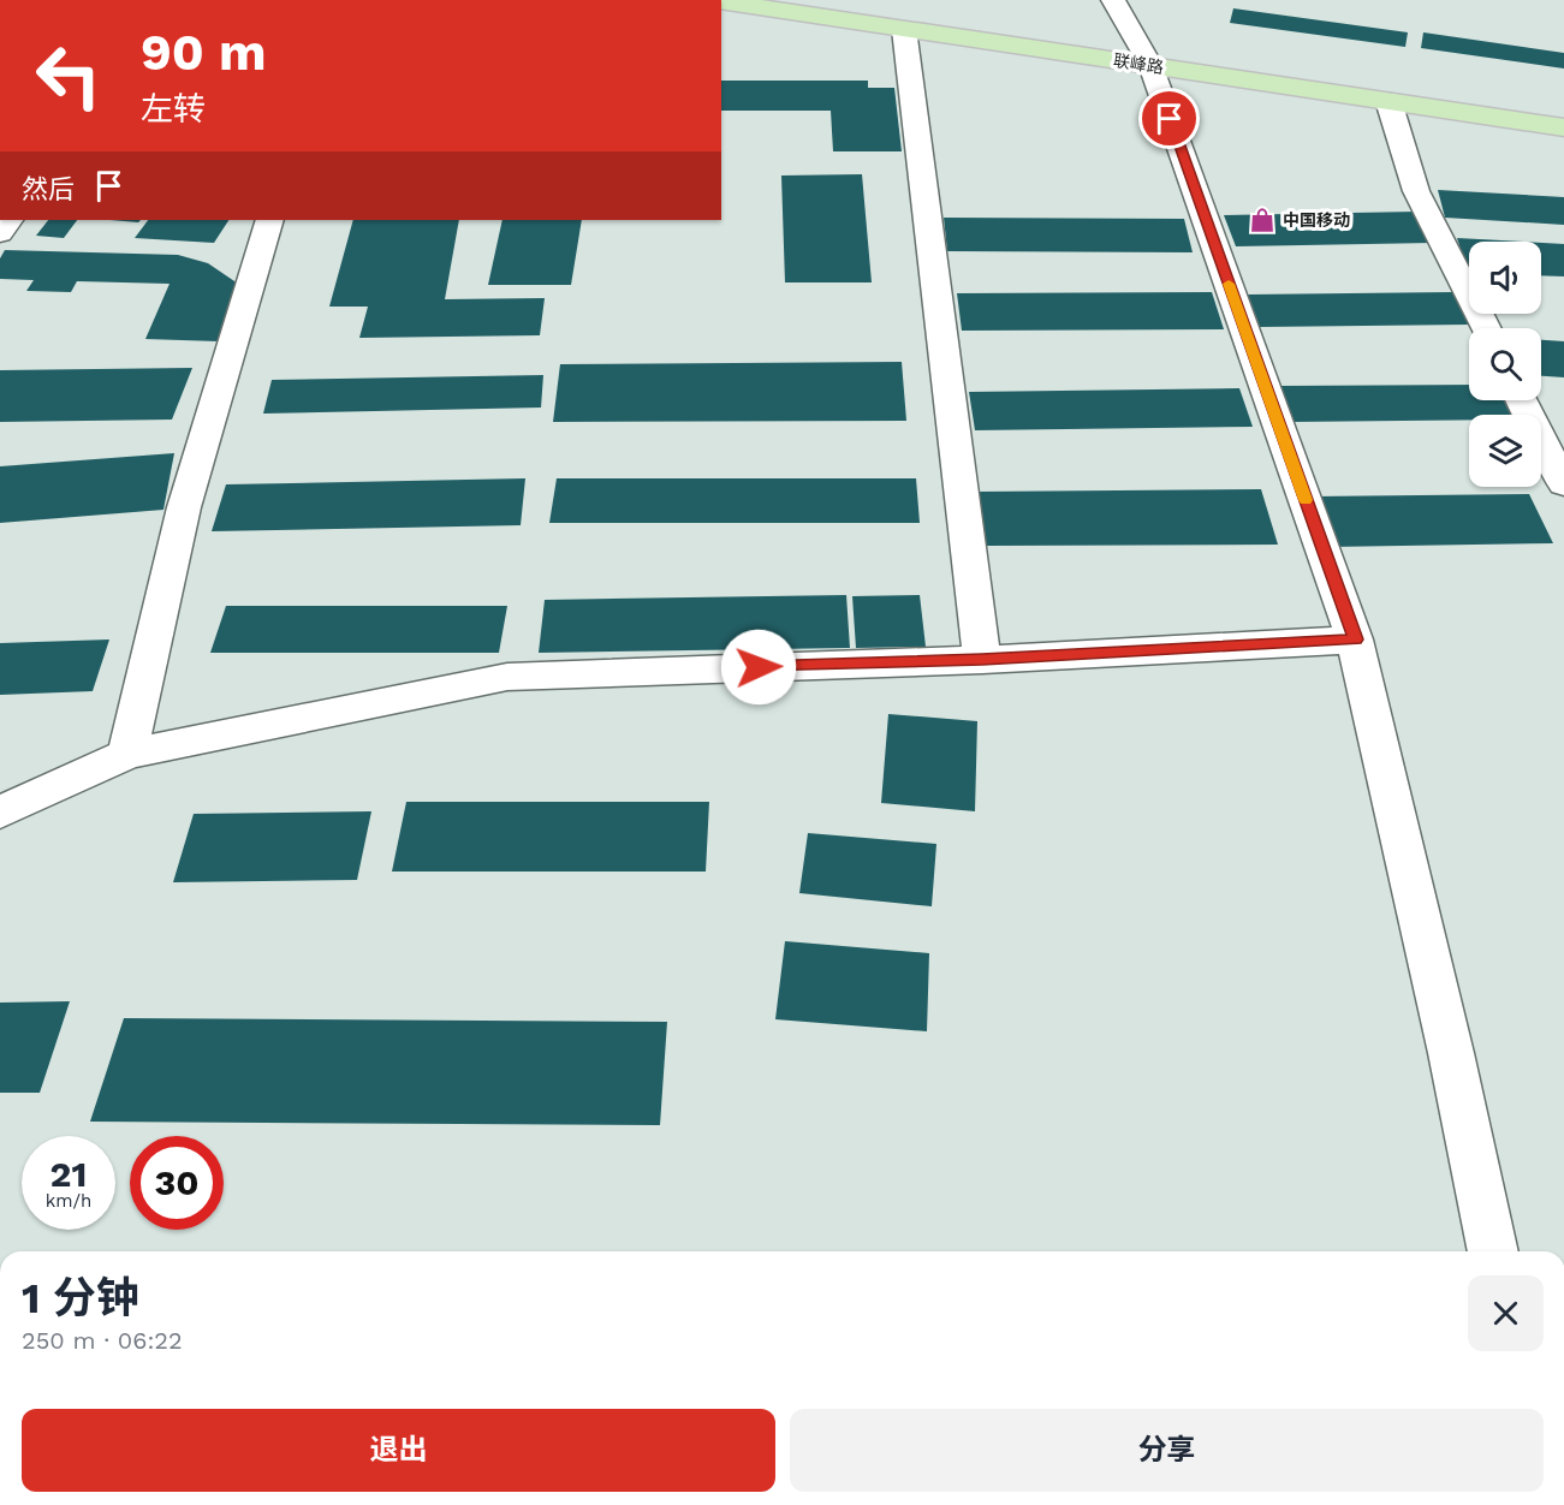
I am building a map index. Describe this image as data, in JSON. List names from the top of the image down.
{
  "streets": {
    "main road": ["联峰路"]
  },
  "places": {
    "shop": ["中国移动"]
  },
  "page": {
    "turn": ["90 m", "左转"],
    "then": "然后",
    "speed": "21 km/h",
    "limit": "30",
    "heading": ["1 分钟", "250 m · 06:22"],
    "buttons": ["退出", "分享"]
  }
}
